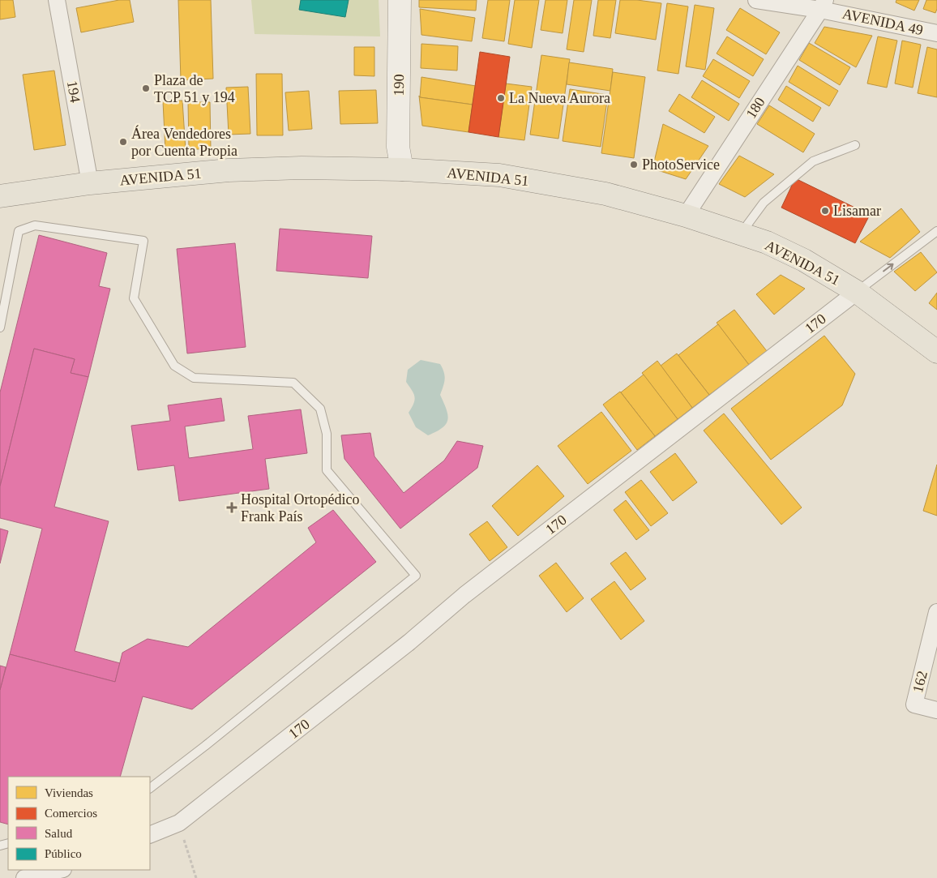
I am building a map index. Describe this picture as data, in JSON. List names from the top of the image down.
{
  "streets": {
    "main road": ["AVENIDA 51"],
    "street": [
      "AVENIDA 49",
      "190",
      "194",
      "180",
      "170",
      "162"
    ]
  },
  "crossings": [
    ["AVENIDA 49", "180"],
    ["190", "AVENIDA 51"],
    ["194", "AVENIDA 51"],
    ["180", "AVENIDA 51"],
    ["AVENIDA 51", "170"]
  ],
  "places": {
    "other": [
      "Plaza de TCP 51 y 194",
      "La Nueva Aurora",
      "Área Vendedores por Cuenta Propia",
      "PhotoService",
      "Lisamar"
    ],
    "health": ["Hospital Ortopédico Frank País"]
  },
  "legend": [
    "Viviendas",
    "Comercios",
    "Salud",
    "Público"
  ]
}
